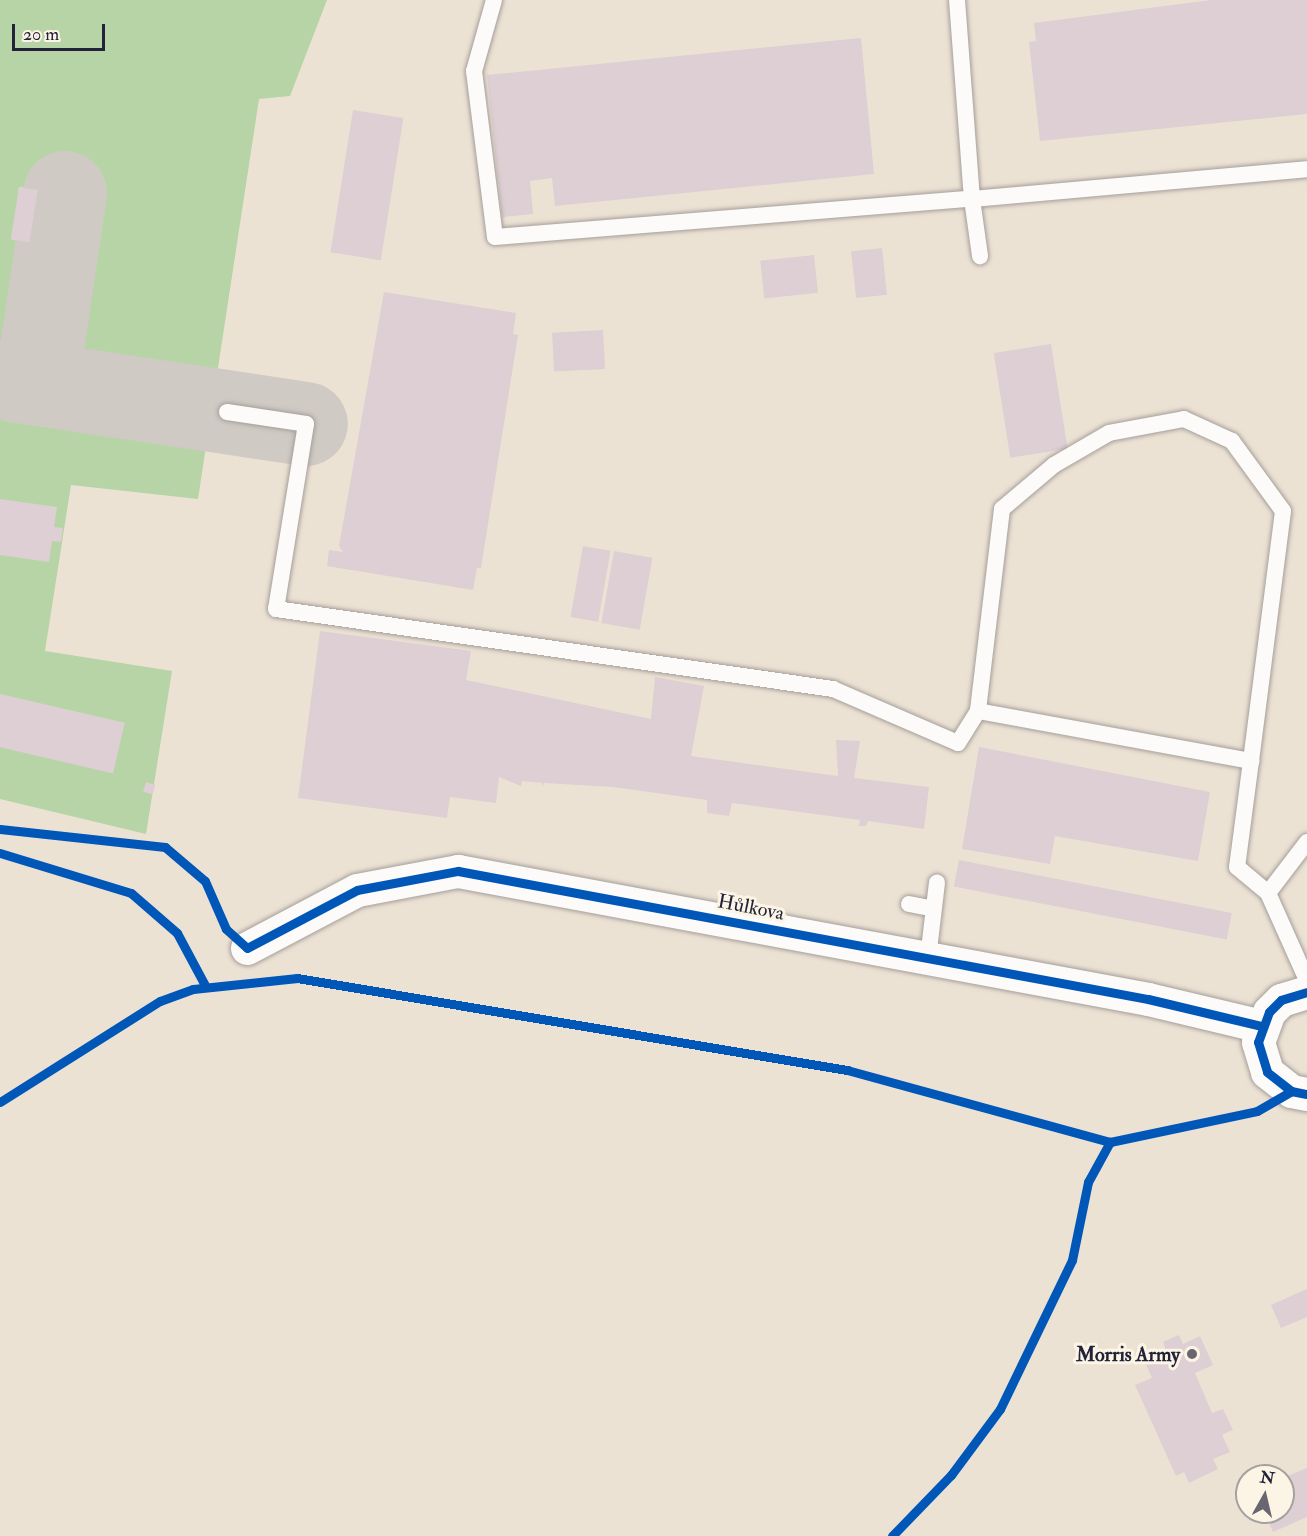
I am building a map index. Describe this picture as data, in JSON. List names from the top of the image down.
{
  "streets": {
    "street": ["Hůlkova"]
  },
  "places": ["Morris Army"],
  "scale_bar": "20 m",
  "north": "top"
}
